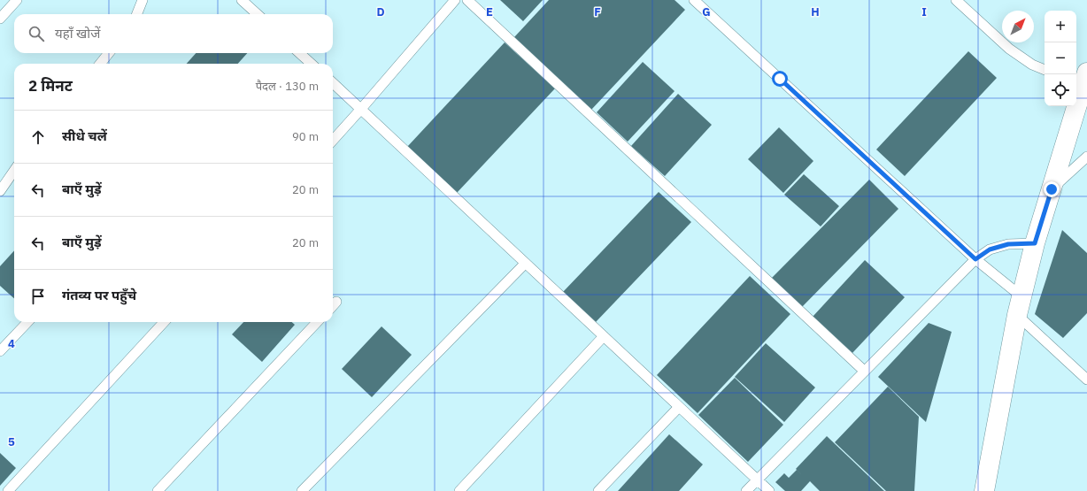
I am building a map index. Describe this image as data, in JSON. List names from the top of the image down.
{
  "north": "top right",
  "page": {
    "map_buttons": ["+", "−"],
    "search": "यहाँ खोजें",
    "heading": ["2 मिनट", "पैदल · 130 m"],
    "list": [
      ["सीधे चलें", "90 m"],
      ["बाएँ मुड़ें", "20 m"],
      ["बाएँ मुड़ें", "20 m"],
      "गंतव्य पर पहुँचे"
    ]
  },
  "grid": {
    "columns": [
      "D",
      "E",
      "F",
      "G",
      "H",
      "I"
    ],
    "rows": ["4", "5"]
  }
}
